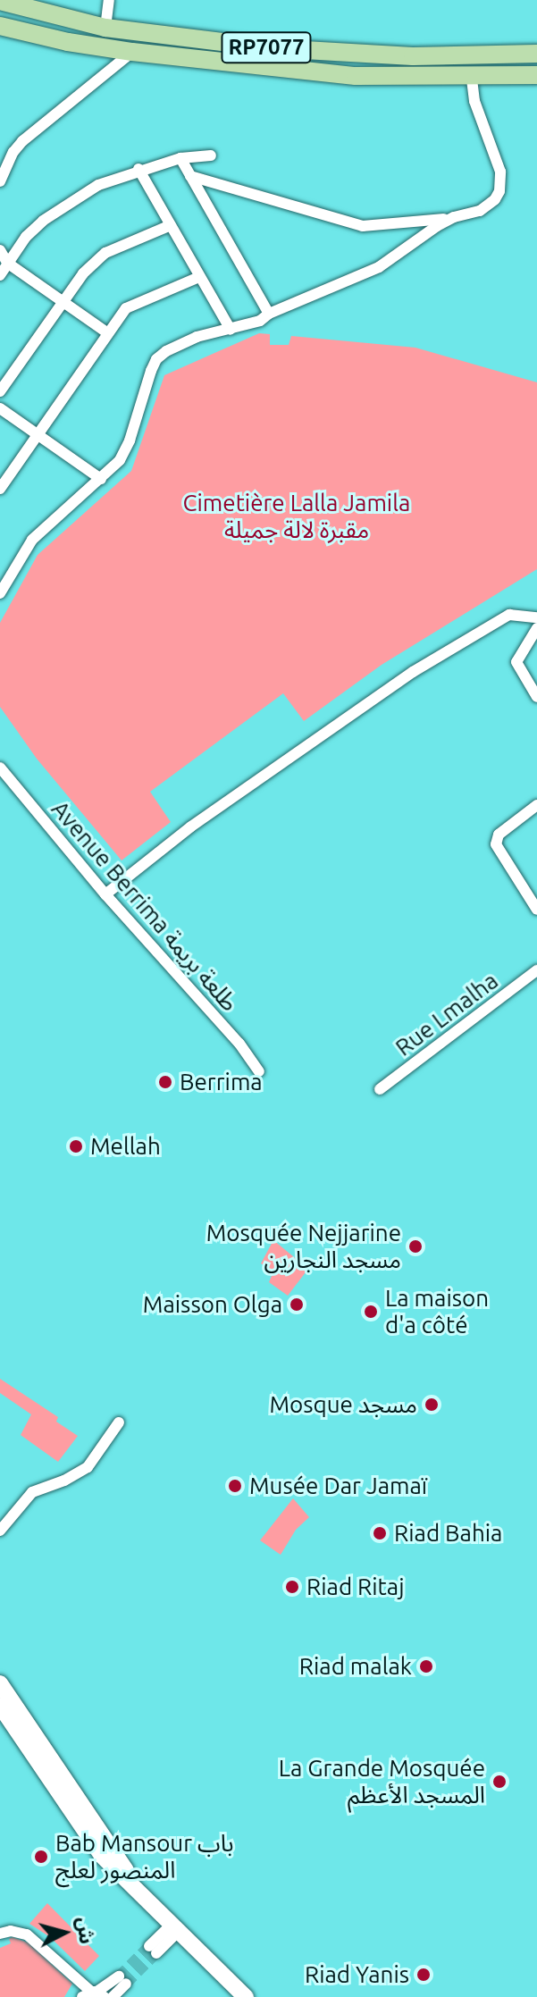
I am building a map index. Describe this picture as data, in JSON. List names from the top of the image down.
{
  "streets": {
    "main road": ["RP7077"],
    "street": ["Avenue Berrima طلعة بريمة", "Rue Lmalha"]
  },
  "parks": ["Cimetière Lalla Jamila مقبرة لالة جميلة"],
  "places": [
    "Berrima",
    "Mellah",
    "Mosquée Nejjarine مسجد النجارين",
    "Maisson Olga",
    "La maison d'a côté",
    "Mosque مسجد",
    "Musée Dar Jamaï",
    "Riad Bahia",
    "Riad Ritaj",
    "Riad malak",
    "La Grande Mosquée المسجد الأعظم",
    "Bab Mansour باب المنصور لعلج",
    "Riad Yanis"
  ],
  "north": "right"
}
